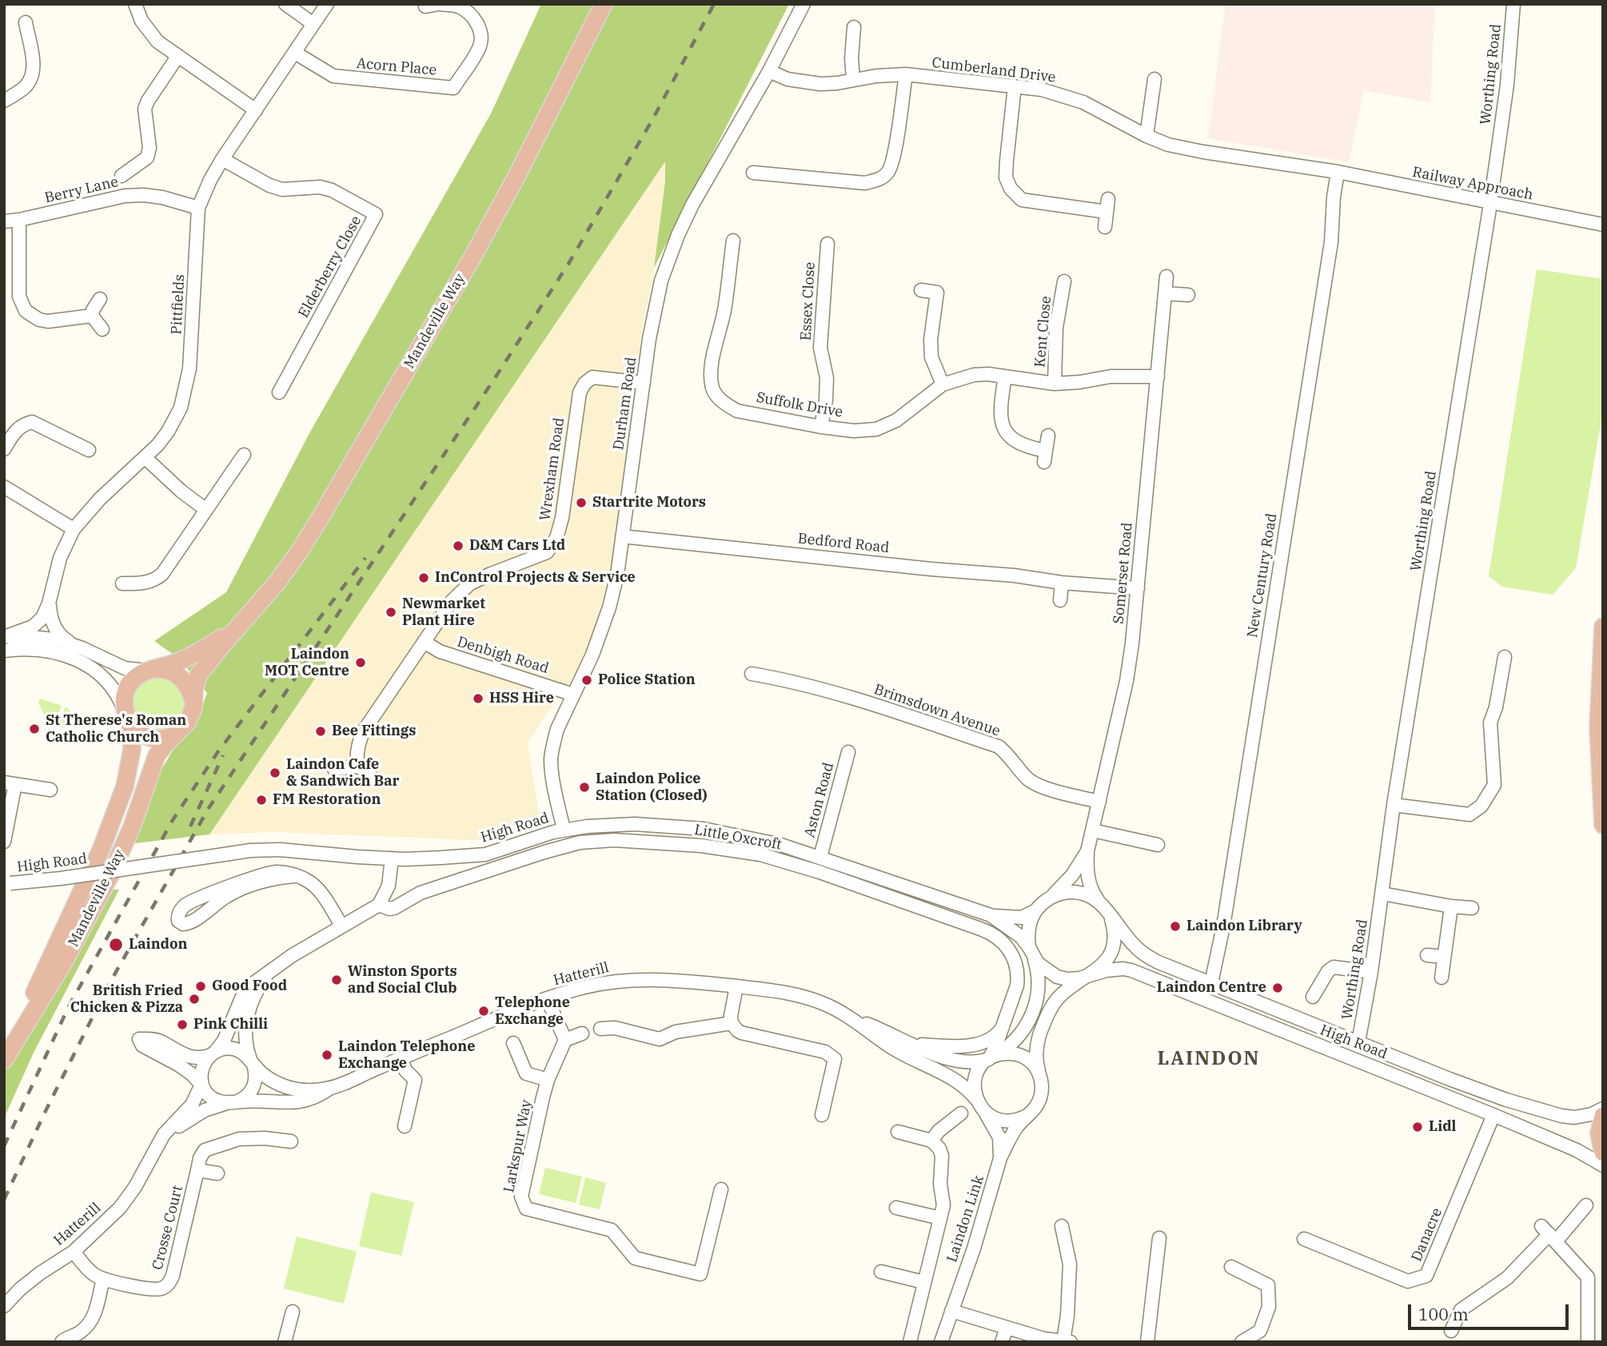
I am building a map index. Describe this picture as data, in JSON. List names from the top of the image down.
{
  "streets": {
    "main road": ["Mandeville Way"],
    "street": [
      "Acorn Place",
      "Cumberland Drive",
      "Worthing Road",
      "Railway Approach",
      "Berry Lane",
      "Elderberry Close",
      "Essex Close",
      "Pittfields",
      "Kent Close",
      "Durham Road",
      "Suffolk Drive",
      "Wrexham Road",
      "Bedford Road",
      "Somerset Road",
      "New Century Road",
      "Denbigh Road",
      "Brimsdown Avenue",
      "Aston Road",
      "High Road",
      "Little Oxcroft",
      "Hatterill",
      "Larkspur Way",
      "Laindon Link",
      "Crosse Court",
      "Danacre"
    ]
  },
  "crossings": [
    ["Acorn Place", "Pittfields"],
    ["Cumberland Drive", "Railway Approach"],
    ["Cumberland Drive", "Durham Road"],
    ["Cumberland Drive", "New Century Road"],
    ["Worthing Road", "Railway Approach"],
    ["Worthing Road", "High Road"],
    ["Railway Approach", "New Century Road"],
    ["Berry Lane", "Pittfields"],
    ["Elderberry Close", "Pittfields"],
    ["Essex Close", "Suffolk Drive"],
    ["Kent Close", "Suffolk Drive"],
    ["Durham Road", "Wrexham Road"],
    ["Durham Road", "Bedford Road"],
    ["Durham Road", "Denbigh Road"],
    ["Durham Road", "High Road"],
    ["Suffolk Drive", "Somerset Road"],
    ["Wrexham Road", "Denbigh Road"],
    ["Bedford Road", "Somerset Road"],
    ["Somerset Road", "Brimsdown Avenue"],
    ["Somerset Road", "High Road"],
    ["New Century Road", "High Road"],
    ["Aston Road", "High Road"],
    ["High Road", "Danacre"],
    ["Little Oxcroft", "Hatterill"],
    ["Little Oxcroft", "Laindon Link"],
    ["Hatterill", "Laindon Link"],
    ["Hatterill", "Crosse Court"]
  ],
  "districts": ["LAINDON"],
  "places": [
    "Startrite Motors",
    "D&M Cars Ltd",
    "InControl Projects & Service",
    "Newmarket Plant Hire",
    "Laindon MOT Centre",
    "Police Station",
    "HSS Hire",
    "St Therese's Roman Catholic Church",
    "Bee Fittings",
    "Laindon Cafe & Sandwich Bar",
    "Laindon Police Station (Closed)",
    "FM Restoration",
    "Laindon Library",
    "Laindon",
    "Winston Sports and Social Club",
    "Good Food",
    "Laindon Centre",
    "British Fried Chicken & Pizza",
    "Telephone Exchange",
    "Pink Chilli",
    "Laindon Telephone Exchange",
    "Lidl"
  ],
  "scale_bar": "100 m"
}
